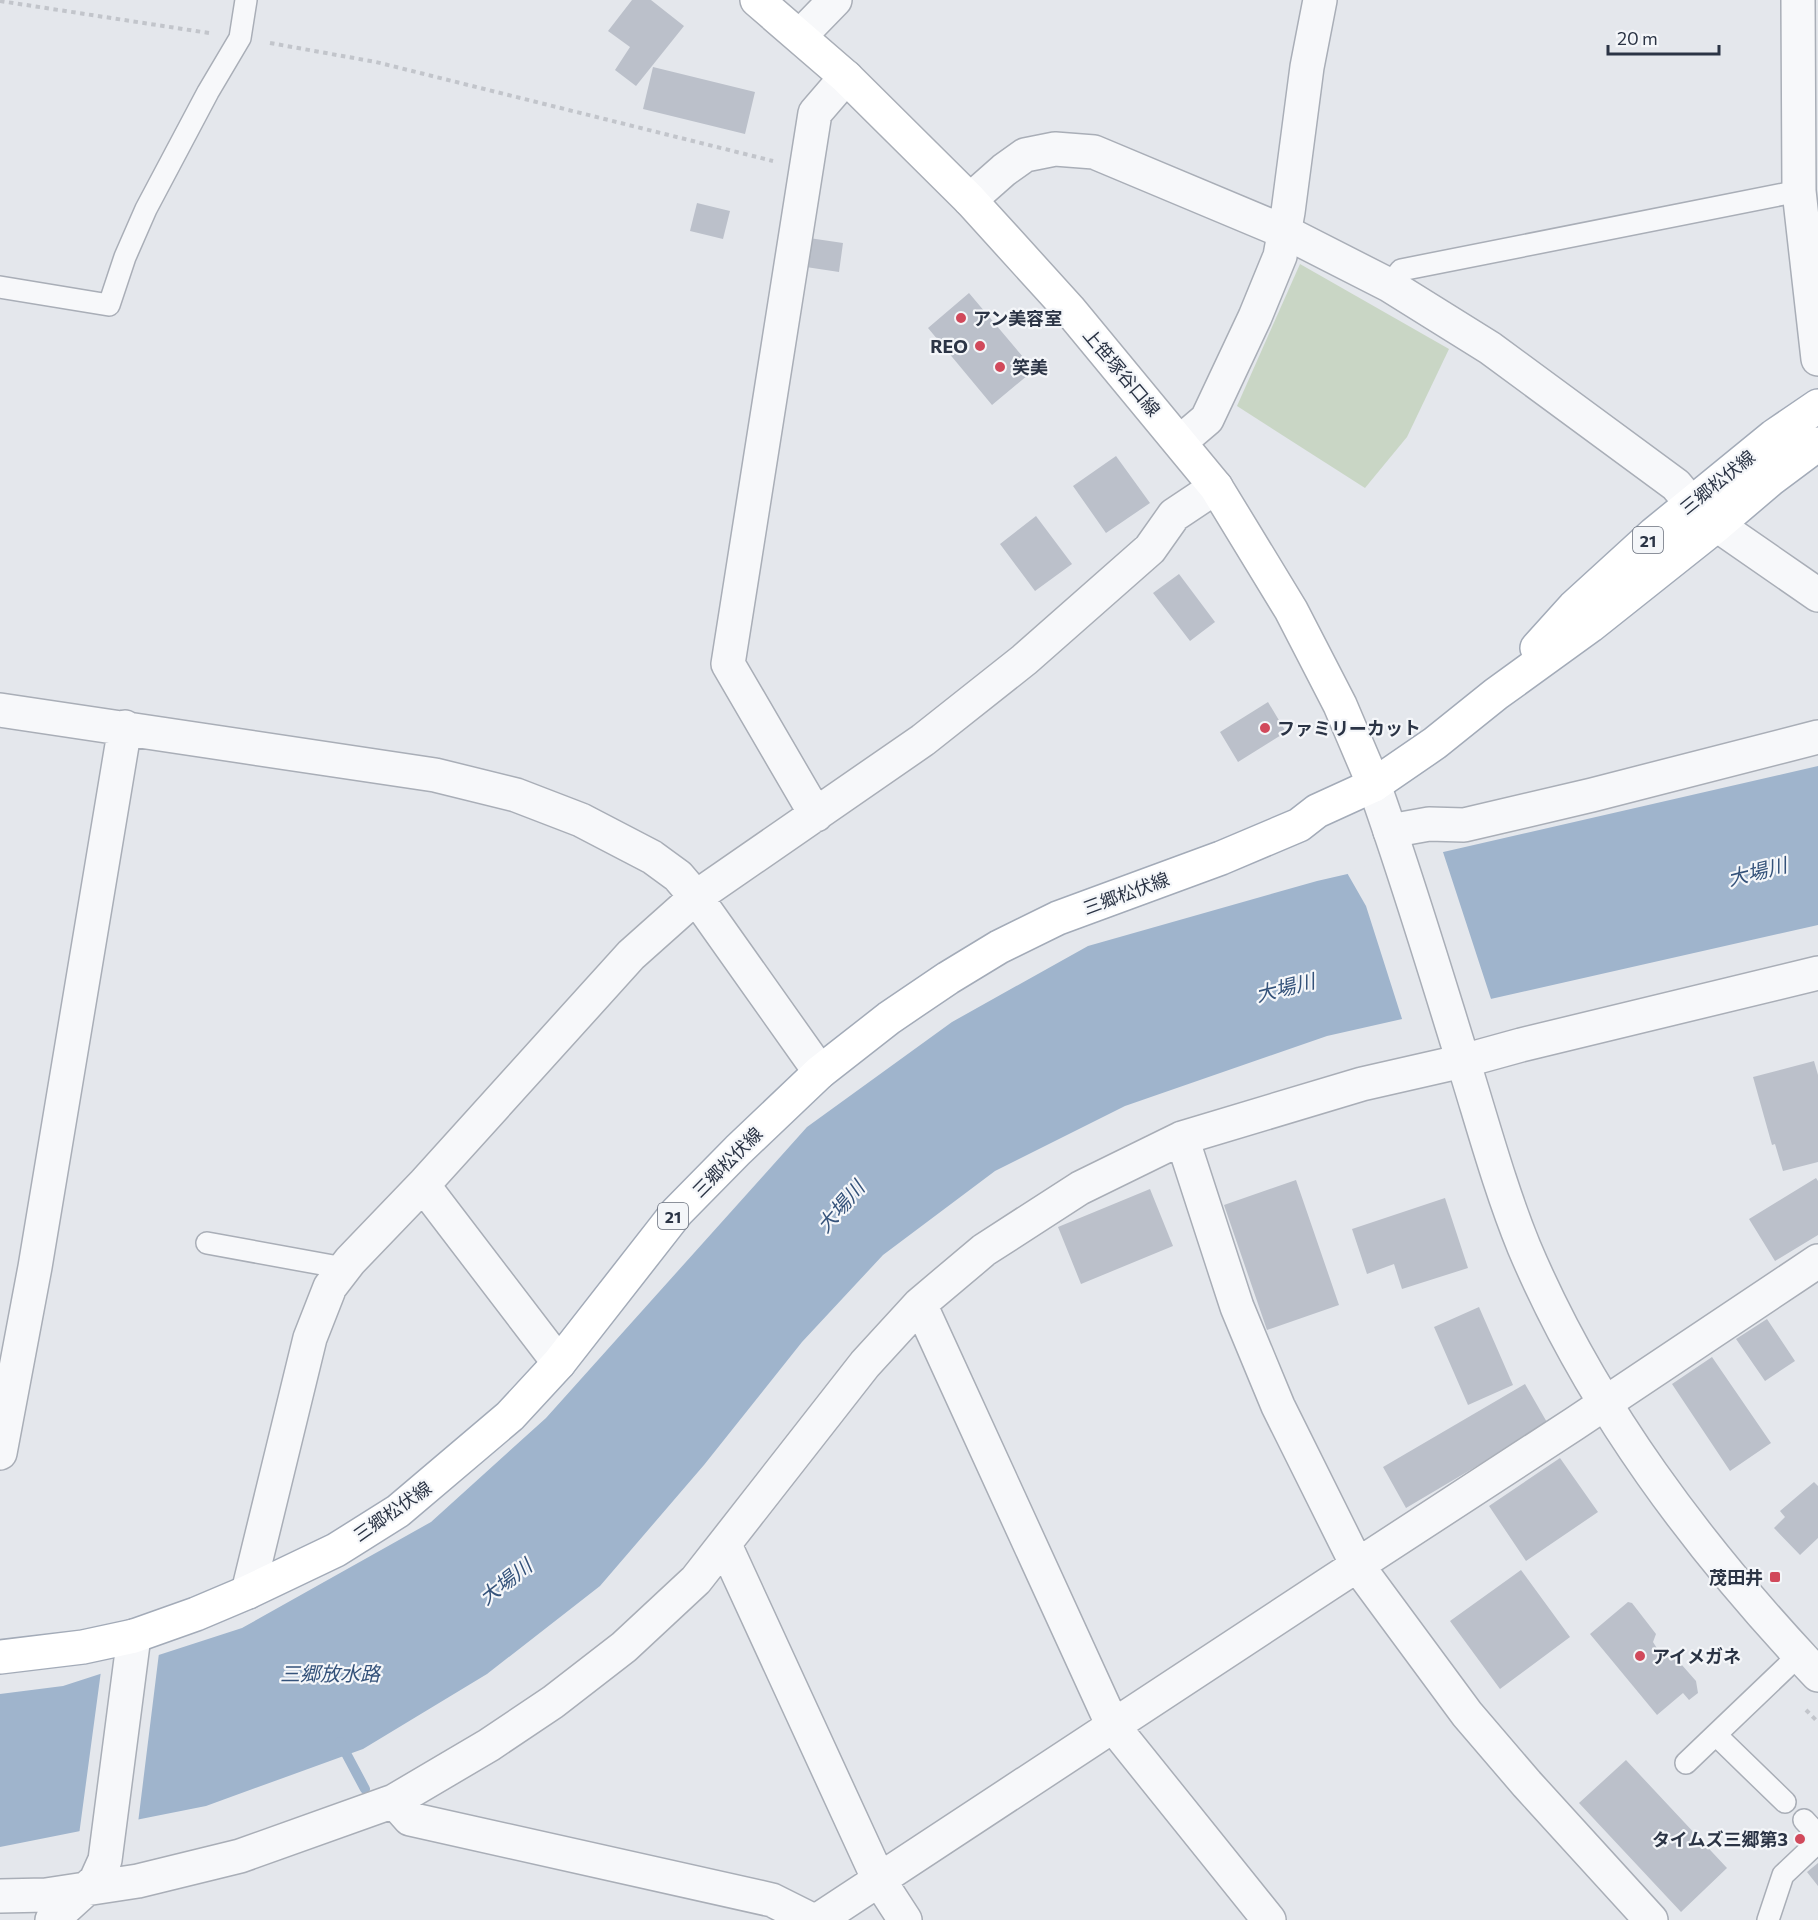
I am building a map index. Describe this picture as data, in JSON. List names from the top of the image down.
{
  "streets": {
    "main road": ["上笹塚谷口線", "三郷松伏線", "21"]
  },
  "crossings": [
    ["上笹塚谷口線", "三郷松伏線"]
  ],
  "water": ["大場川", "三郷放水路"],
  "places": {
    "other": [
      "アン美容室",
      "REO",
      "笑美",
      "ファミリーカット",
      "アイメガネ",
      "タイムズ三郷第3"
    ],
    "transit": ["茂田井"]
  },
  "scale_bar": "20 m"
}
